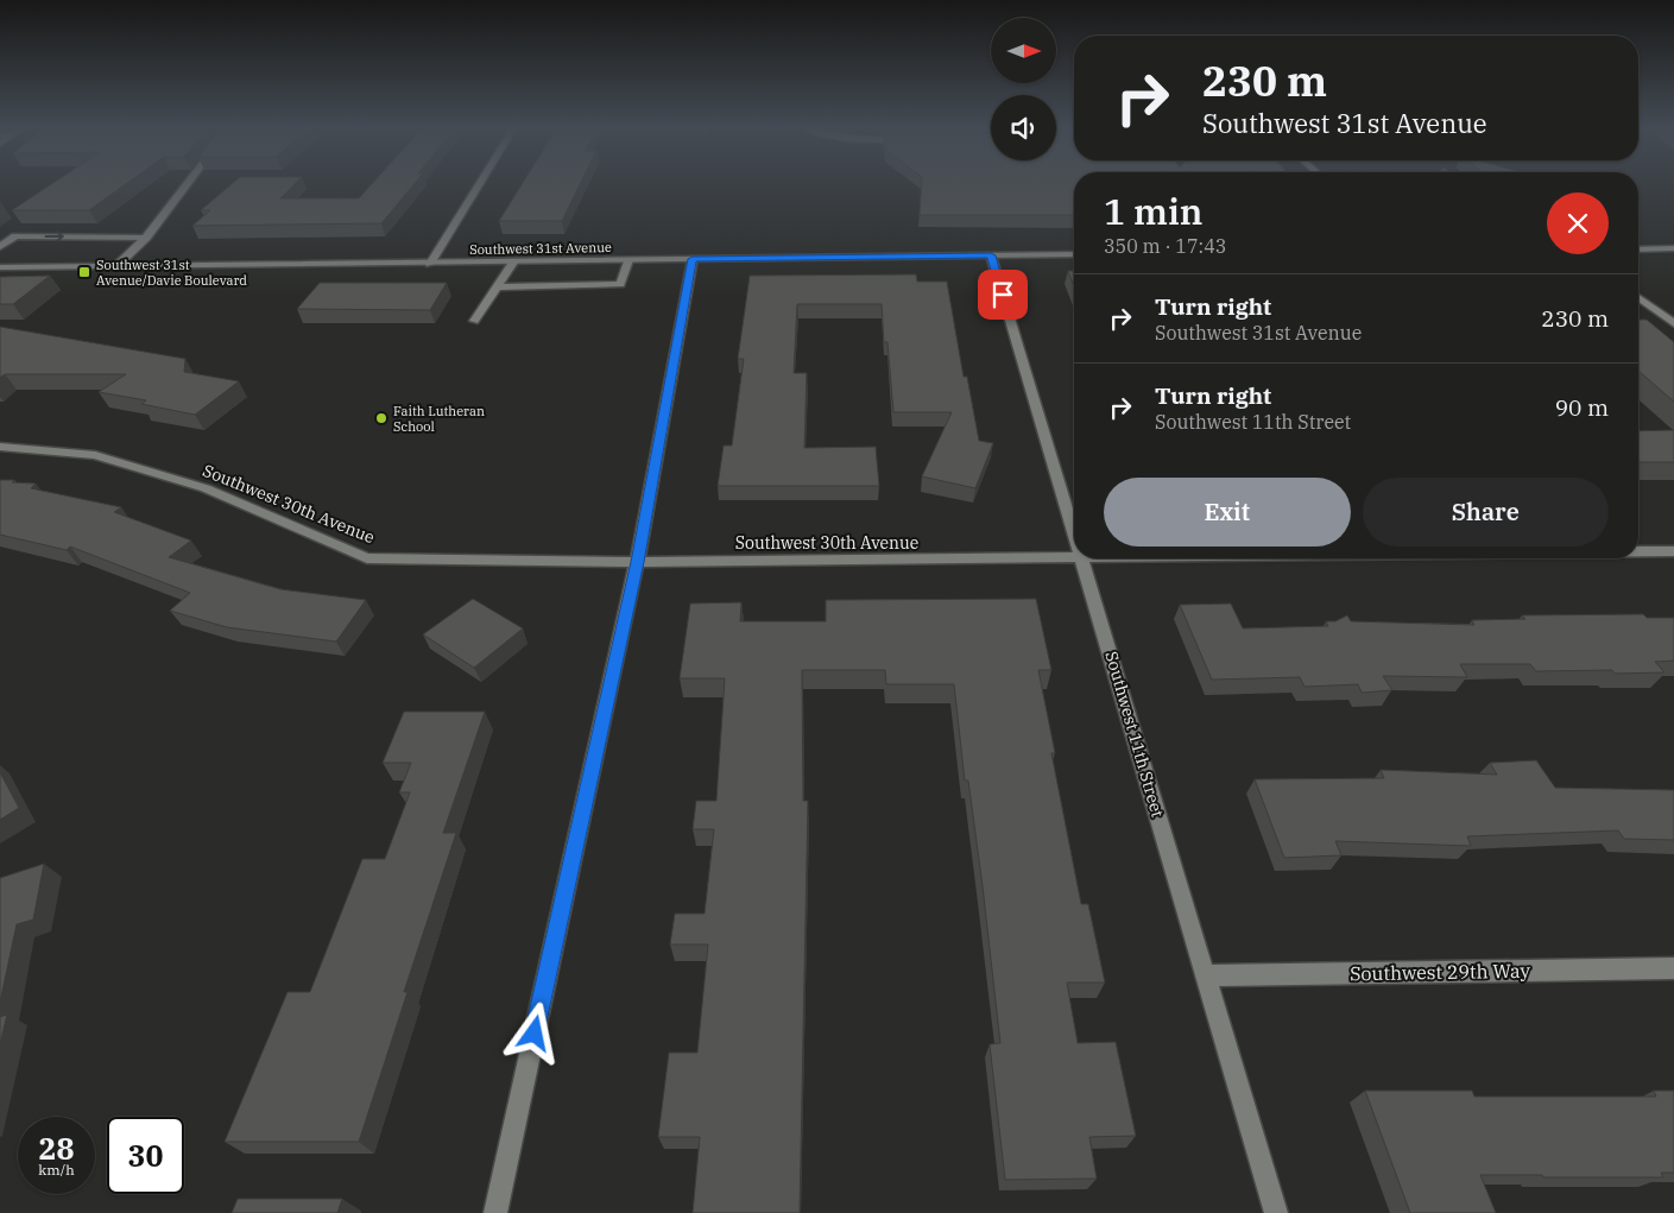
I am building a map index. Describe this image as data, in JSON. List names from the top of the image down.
{
  "streets": {
    "street": [
      "Southwest 31st Avenue",
      "Southwest 30th Avenue",
      "Southwest 11th Street",
      "Southwest 29th Way"
    ]
  },
  "crossings": [
    ["Southwest 31st Avenue", "Southwest 11th Street"],
    ["Southwest 30th Avenue", "Southwest 11th Street"],
    ["Southwest 11th Street", "Southwest 29th Way"]
  ],
  "places": {
    "transit": ["Southwest 31st Avenue/Davie Boulevard"],
    "other": ["Faith Lutheran School"]
  },
  "north": "right",
  "page": {
    "turn": ["230 m", "Southwest 31st Avenue"],
    "heading": ["1 min", "350 m · 17:43"],
    "list": [
      {
        "name": "Turn right",
        "note": "Southwest 31st Avenue",
        "value": "230 m"
      },
      {
        "name": "Turn right",
        "note": "Southwest 11th Street",
        "value": "90 m"
      }
    ],
    "buttons": ["Exit", "Share"],
    "speed": "28 km/h",
    "limit": "30"
  }
}
